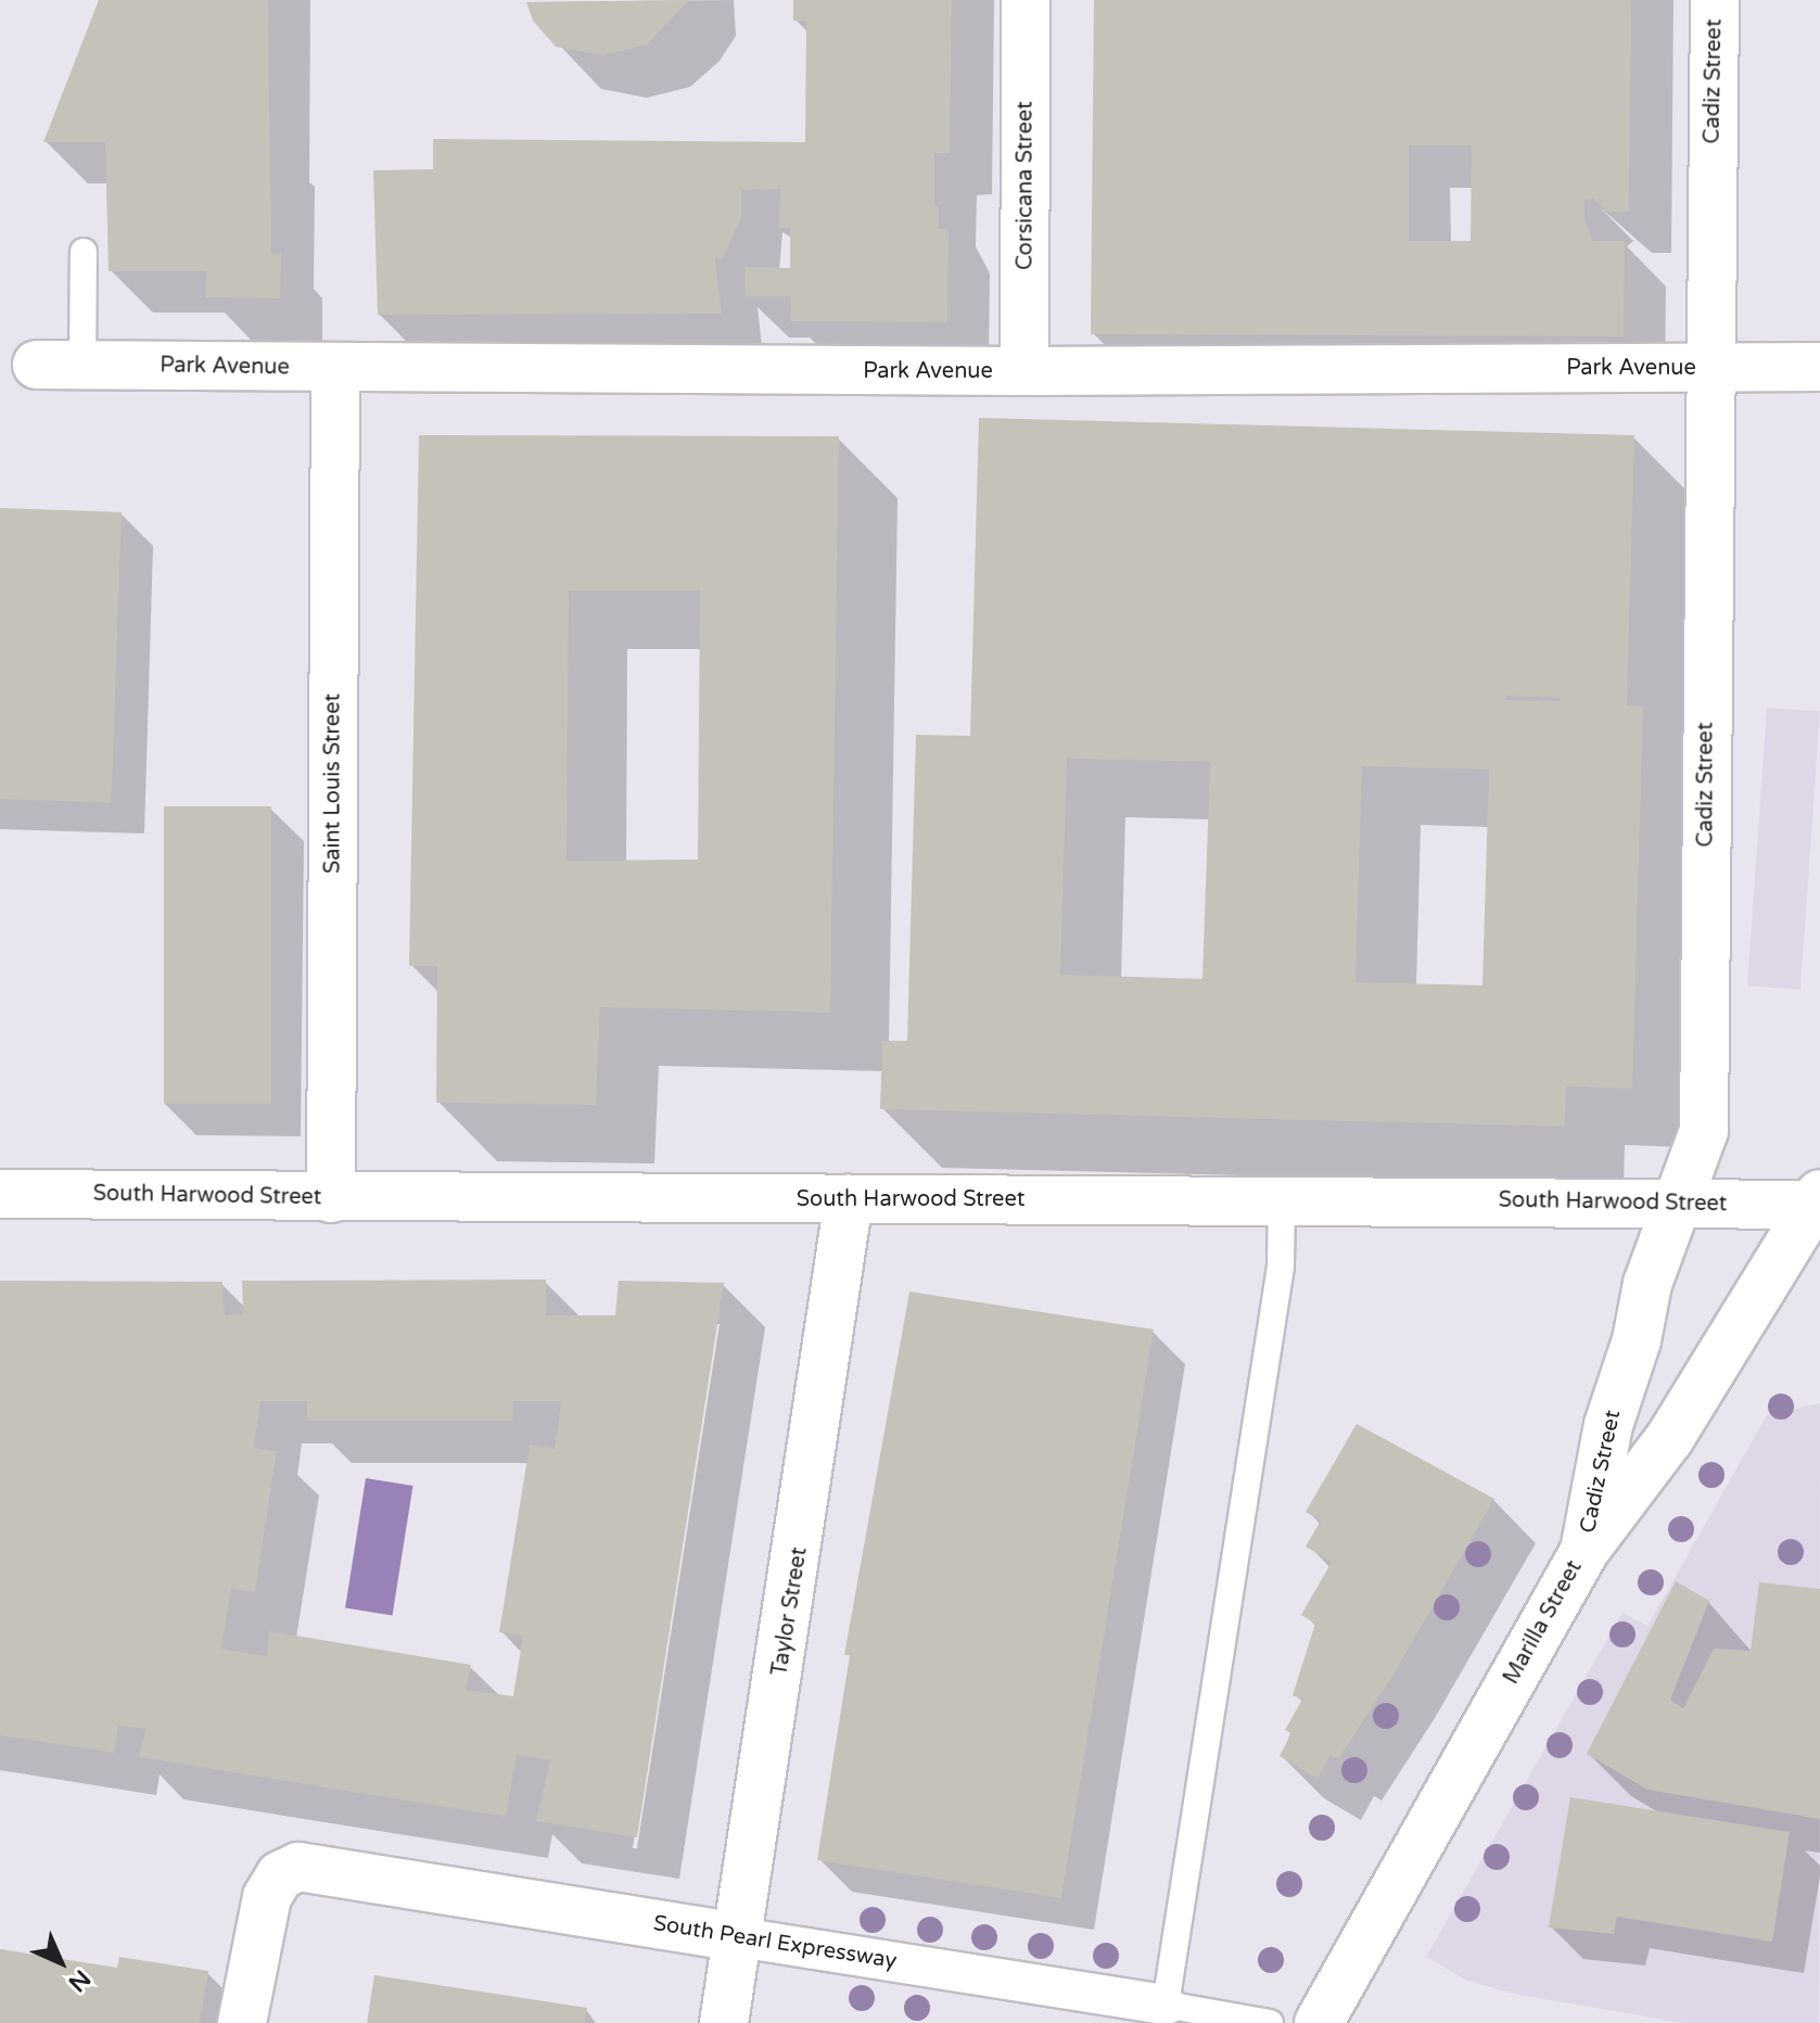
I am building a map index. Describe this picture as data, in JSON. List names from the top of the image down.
{
  "streets": {
    "street": [
      "Cadiz Street",
      "Corsicana Street",
      "Park Avenue",
      "Saint Louis Street",
      "South Harwood Street",
      "Taylor Street",
      "Marilla Street",
      "South Pearl Expressway"
    ]
  },
  "crossings": [
    ["Cadiz Street", "Park Avenue"],
    ["Cadiz Street", "South Harwood Street"],
    ["Cadiz Street", "Marilla Street"],
    ["Corsicana Street", "Park Avenue"],
    ["Park Avenue", "Saint Louis Street"],
    ["Saint Louis Street", "South Harwood Street"],
    ["South Harwood Street", "Taylor Street"],
    ["South Harwood Street", "Marilla Street"],
    ["Taylor Street", "South Pearl Expressway"]
  ],
  "north": "bottom right"
}
